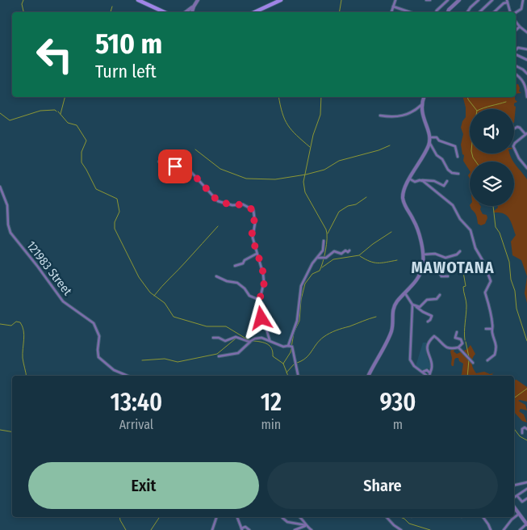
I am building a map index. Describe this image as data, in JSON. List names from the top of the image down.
{
  "streets": {
    "street": ["121983 Street"]
  },
  "districts": ["MAWOTANA"],
  "page": {
    "turn": ["510 m", "Turn left"],
    "eta": [
      "13:40",
      "Arrival",
      "12",
      "min",
      "930",
      "m"
    ],
    "buttons": ["Exit", "Share"]
  }
}
